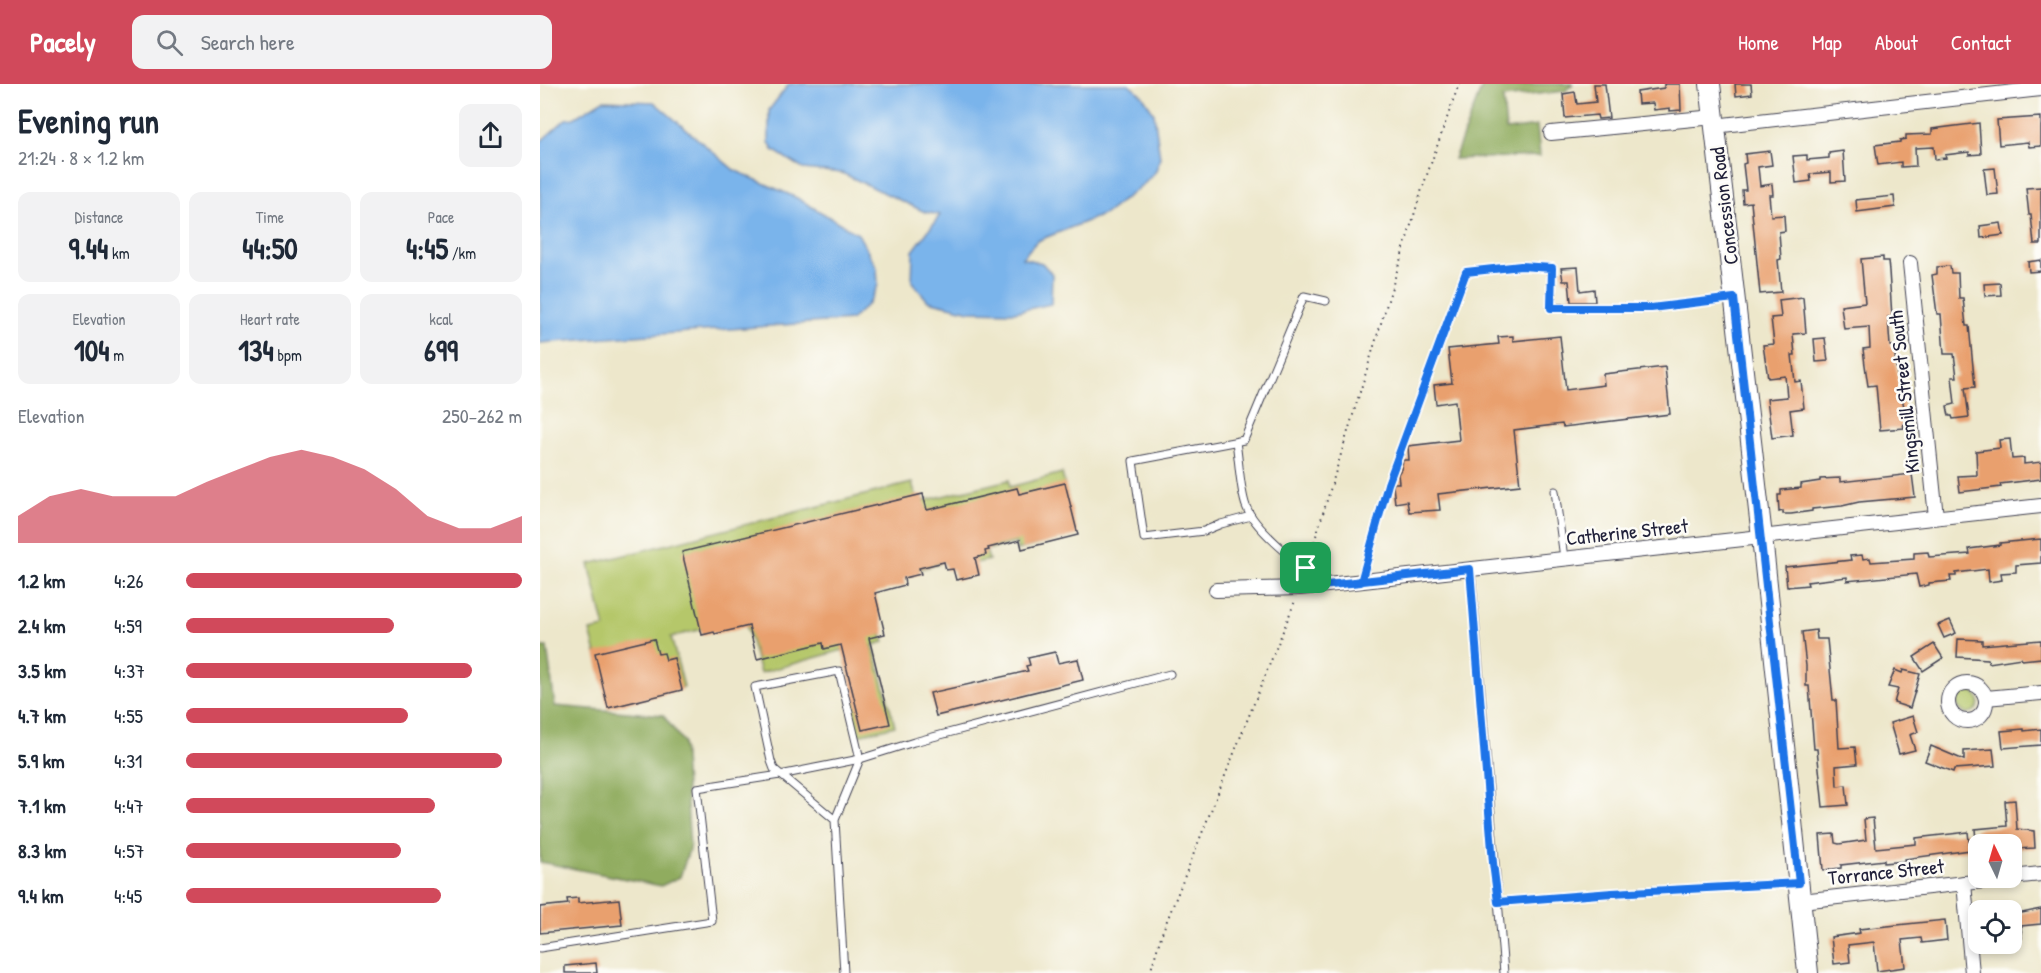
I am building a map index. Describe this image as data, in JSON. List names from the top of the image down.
{
  "streets": {
    "street": [
      "Concession Road",
      "Kingsmill Street South",
      "Catherine Street",
      "Torrance Street"
    ]
  },
  "crossings": [
    ["Concession Road", "Catherine Street"],
    ["Concession Road", "Torrance Street"],
    ["Kingsmill Street South", "Catherine Street"]
  ],
  "north": "top",
  "page": {
    "header": "Pacely",
    "search": "Search here",
    "nav": [
      "Home",
      "Map",
      "About",
      "Contact"
    ],
    "heading": ["Evening run", "21:24 · 8 × 1.2 km"],
    "stats": [
      ["Distance", "9.44 km"],
      ["Time", "44:50"],
      ["Pace", "4:45 /km"],
      ["Elevation", "104 m"],
      ["Heart rate", "134 bpm"],
      ["kcal", "699"]
    ],
    "chart": ["Elevation", "250–262 m"],
    "list": [
      {
        "name": "1.2 km",
        "note": "4:26"
      },
      {
        "name": "2.4 km",
        "note": "4:59"
      },
      {
        "name": "3.5 km",
        "note": "4:37"
      },
      {
        "name": "4.7 km",
        "note": "4:55"
      },
      {
        "name": "5.9 km",
        "note": "4:31"
      },
      {
        "name": "7.1 km",
        "note": "4:47"
      },
      {
        "name": "8.3 km",
        "note": "4:57"
      },
      {
        "name": "9.4 km",
        "note": "4:45"
      }
    ]
  }
}
